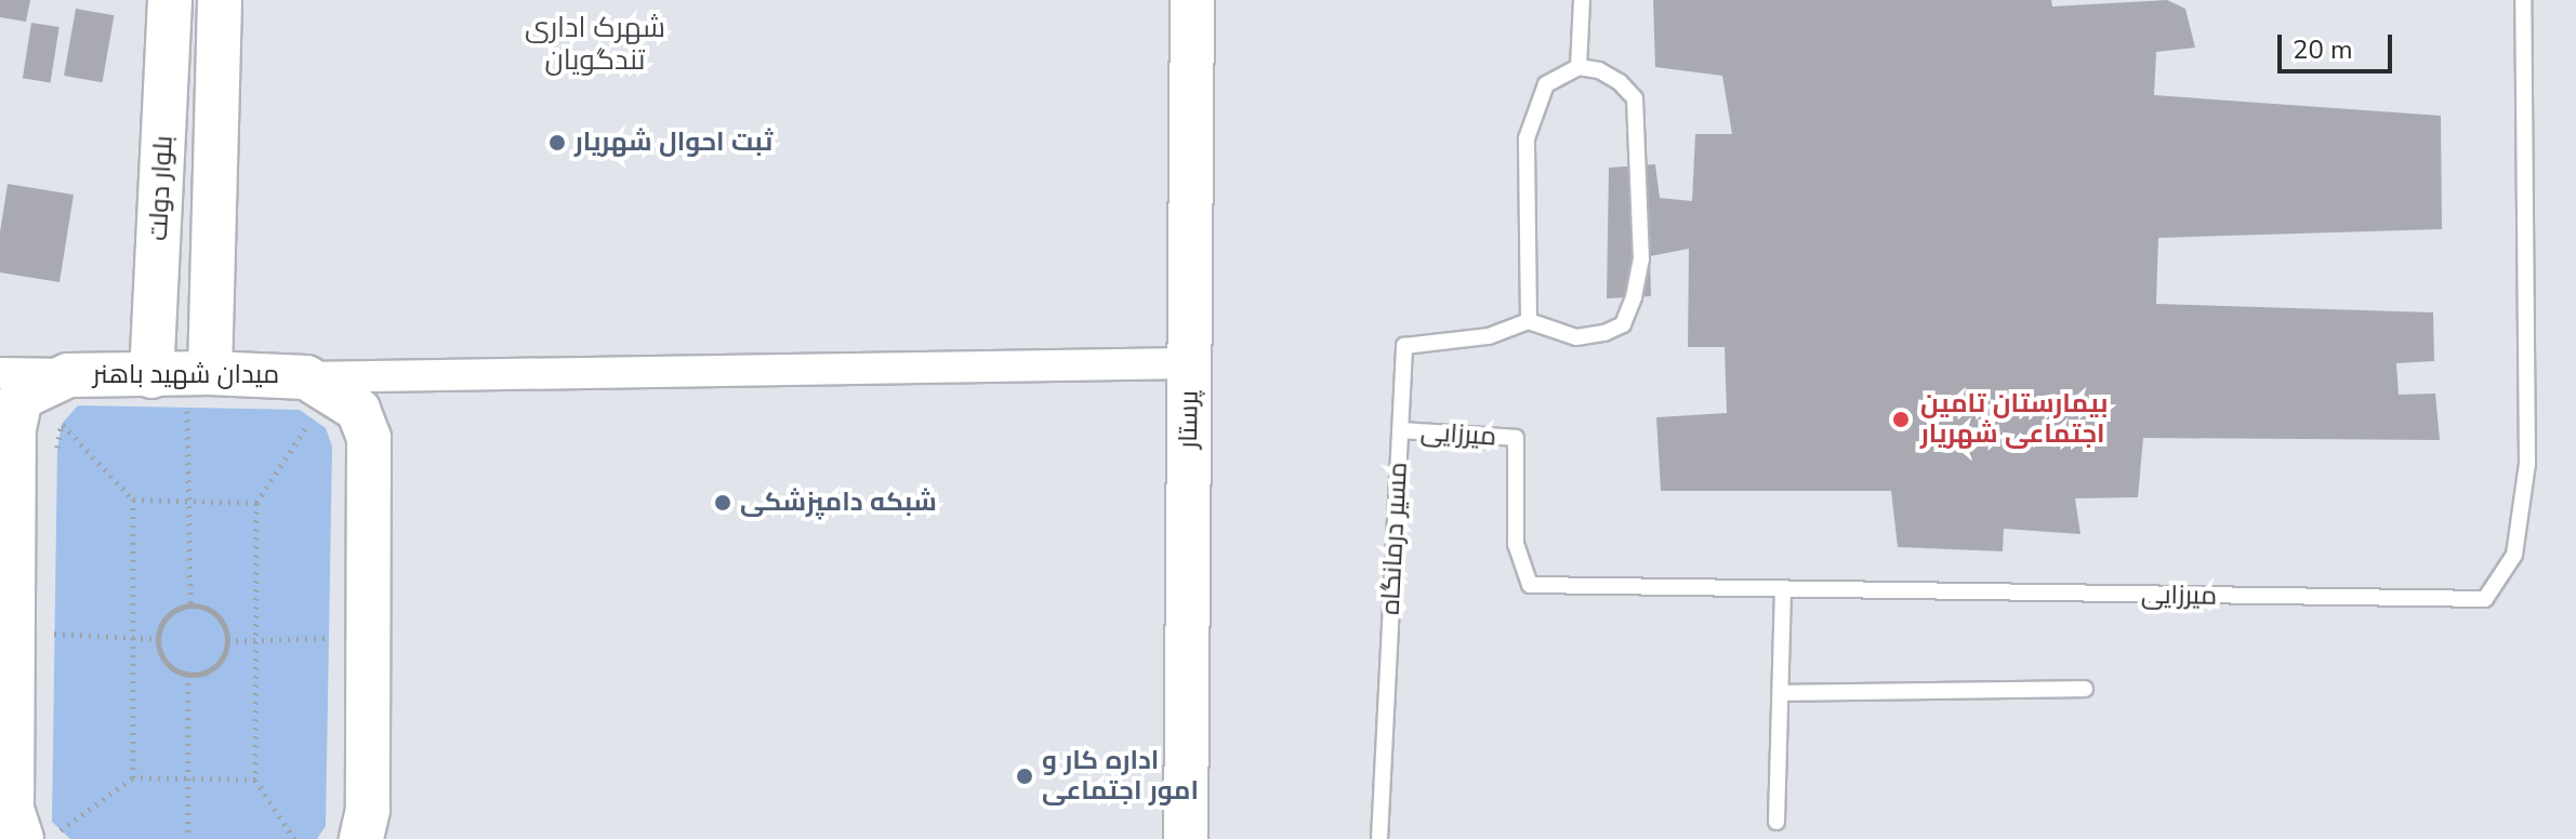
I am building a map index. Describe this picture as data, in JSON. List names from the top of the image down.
{
  "streets": {
    "street": ["بلوار دولت", "میدان شهید باهنر", "پرستار"],
    "lane": ["میرزایی", "مسیر درمانگاه"]
  },
  "crossings": [
    ["بلوار دولت", "میدان شهید باهنر"],
    ["میرزایی", "مسیر درمانگاه"]
  ],
  "districts": ["شهرک اداری تندگویان"],
  "places": [
    "ثبت احوال شهریار",
    "بیمارستان تامین اجتماعی شهریار",
    "شبکه دامپزشکی",
    "اداره کار و امور اجتماعی"
  ],
  "scale_bar": "20 m"
}
